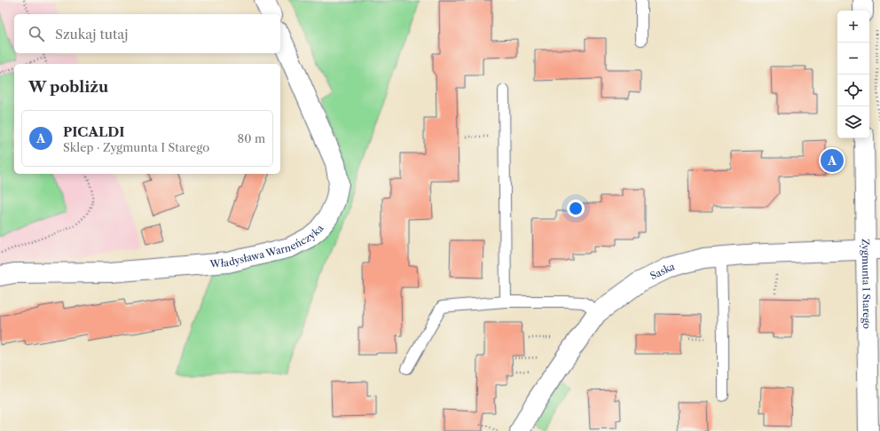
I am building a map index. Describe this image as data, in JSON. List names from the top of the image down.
{
  "streets": {
    "street": ["Władysława Warneńczyka", "Saska", "Zygmunta I Starego"]
  },
  "crossings": [
    ["Saska", "Zygmunta I Starego"]
  ],
  "page": {
    "map_buttons": ["+", "−"],
    "search": "Szukaj tutaj",
    "heading": "W pobliżu",
    "list": [
      {
        "mark": "A",
        "name": "PICALDI",
        "note": "Sklep · Zygmunta I Starego",
        "value": "80 m"
      }
    ],
    "pins": "A"
  }
}
